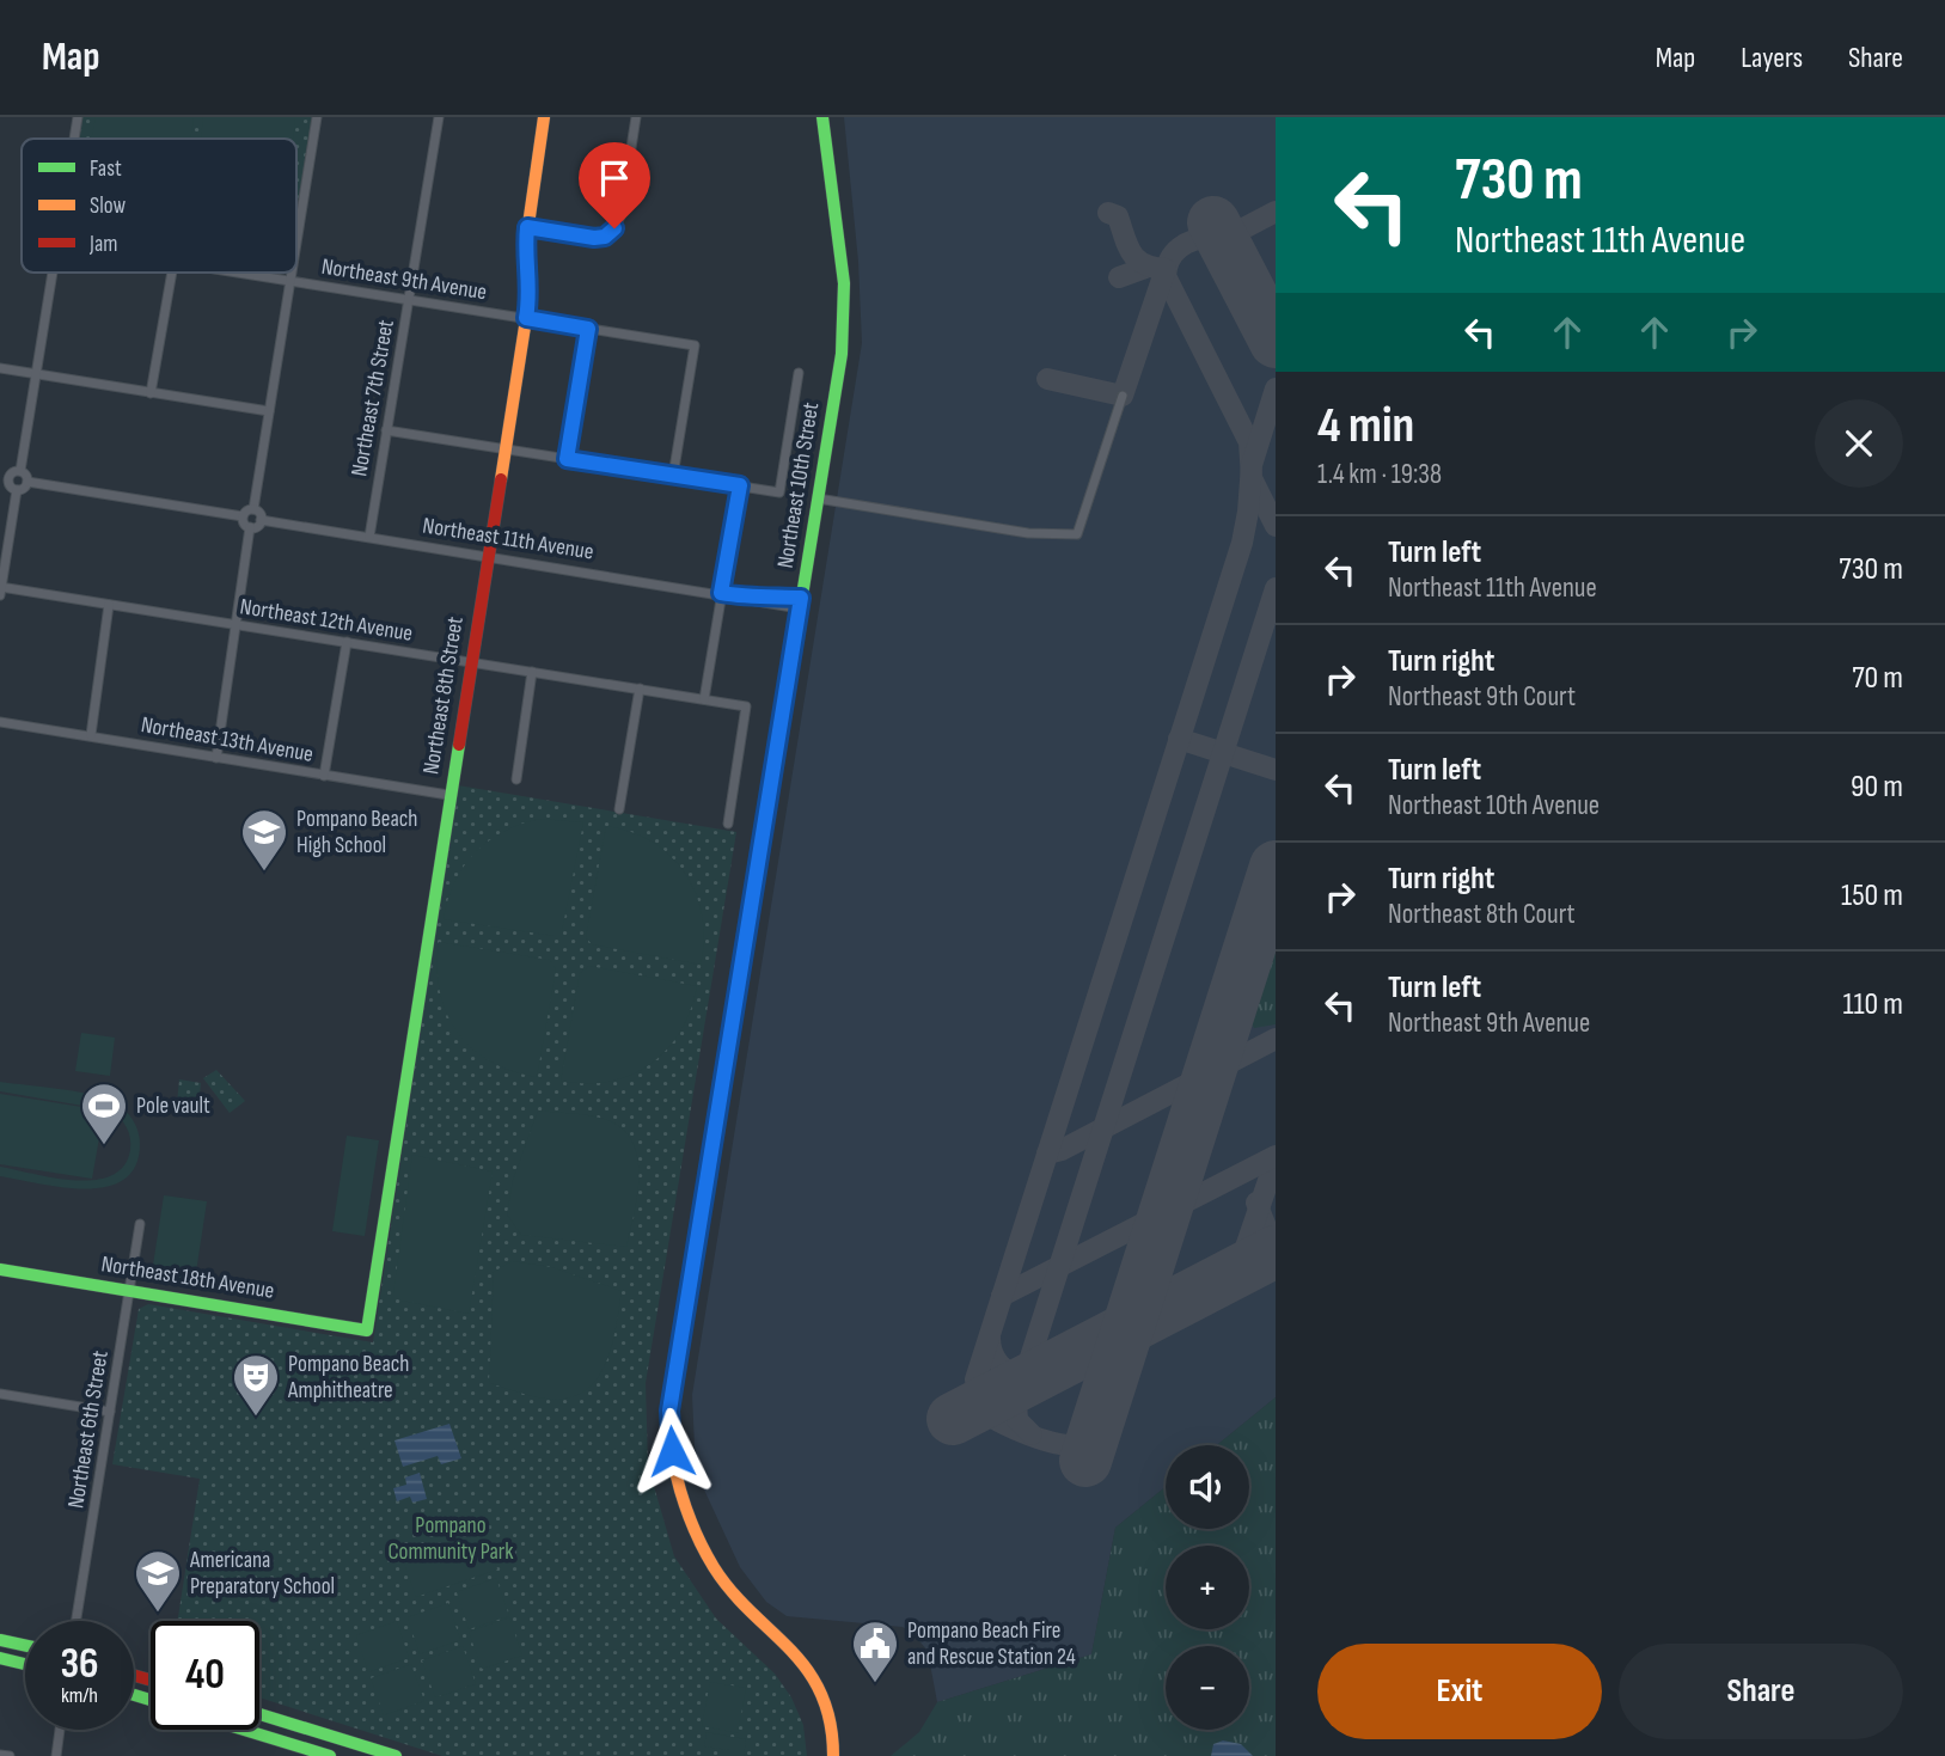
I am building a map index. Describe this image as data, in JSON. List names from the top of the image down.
{
  "streets": {
    "street": [
      "Northeast 9th Avenue",
      "Northeast 7th Street",
      "Northeast 10th Street",
      "Northeast 11th Avenue",
      "Northeast 12th Avenue",
      "Northeast 8th Street",
      "Northeast 13th Avenue",
      "Northeast 18th Avenue",
      "Northeast 6th Street"
    ]
  },
  "crossings": [
    ["Northeast 9th Avenue", "Northeast 7th Street"],
    ["Northeast 9th Avenue", "Northeast 8th Street"],
    ["Northeast 7th Street", "Northeast 11th Avenue"],
    ["Northeast 10th Street", "Northeast 11th Avenue"],
    ["Northeast 11th Avenue", "Northeast 8th Street"],
    ["Northeast 12th Avenue", "Northeast 8th Street"],
    ["Northeast 8th Street", "Northeast 13th Avenue"],
    ["Northeast 8th Street", "Northeast 18th Avenue"],
    ["Northeast 18th Avenue", "Northeast 6th Street"]
  ],
  "parks": ["Pompano Community Park"],
  "places": {
    "school or university": ["Pompano Beach High School", "Americana Preparatory School"],
    "sports": ["Pole vault"],
    "theatre": ["Pompano Beach Amphitheatre"],
    "public building": ["Pompano Beach Fire and Rescue Station 24"]
  },
  "legend": ["Fast", "Slow", "Jam"],
  "page": {
    "header": "Map",
    "nav": ["Map", "Layers", "Share"],
    "turn": ["730 m", "Northeast 11th Avenue"],
    "heading": ["4 min", "1.4 km · 19:38"],
    "list": [
      {
        "name": "Turn left",
        "note": "Northeast 11th Avenue",
        "value": "730 m"
      },
      {
        "name": "Turn right",
        "note": "Northeast 9th Court",
        "value": "70 m"
      },
      {
        "name": "Turn left",
        "note": "Northeast 10th Avenue",
        "value": "90 m"
      },
      {
        "name": "Turn right",
        "note": "Northeast 8th Court",
        "value": "150 m"
      },
      {
        "name": "Turn left",
        "note": "Northeast 9th Avenue",
        "value": "110 m"
      }
    ],
    "map_buttons": ["+", "−"],
    "speed": "36 km/h",
    "limit": "40",
    "buttons": ["Exit", "Share"]
  }
}
